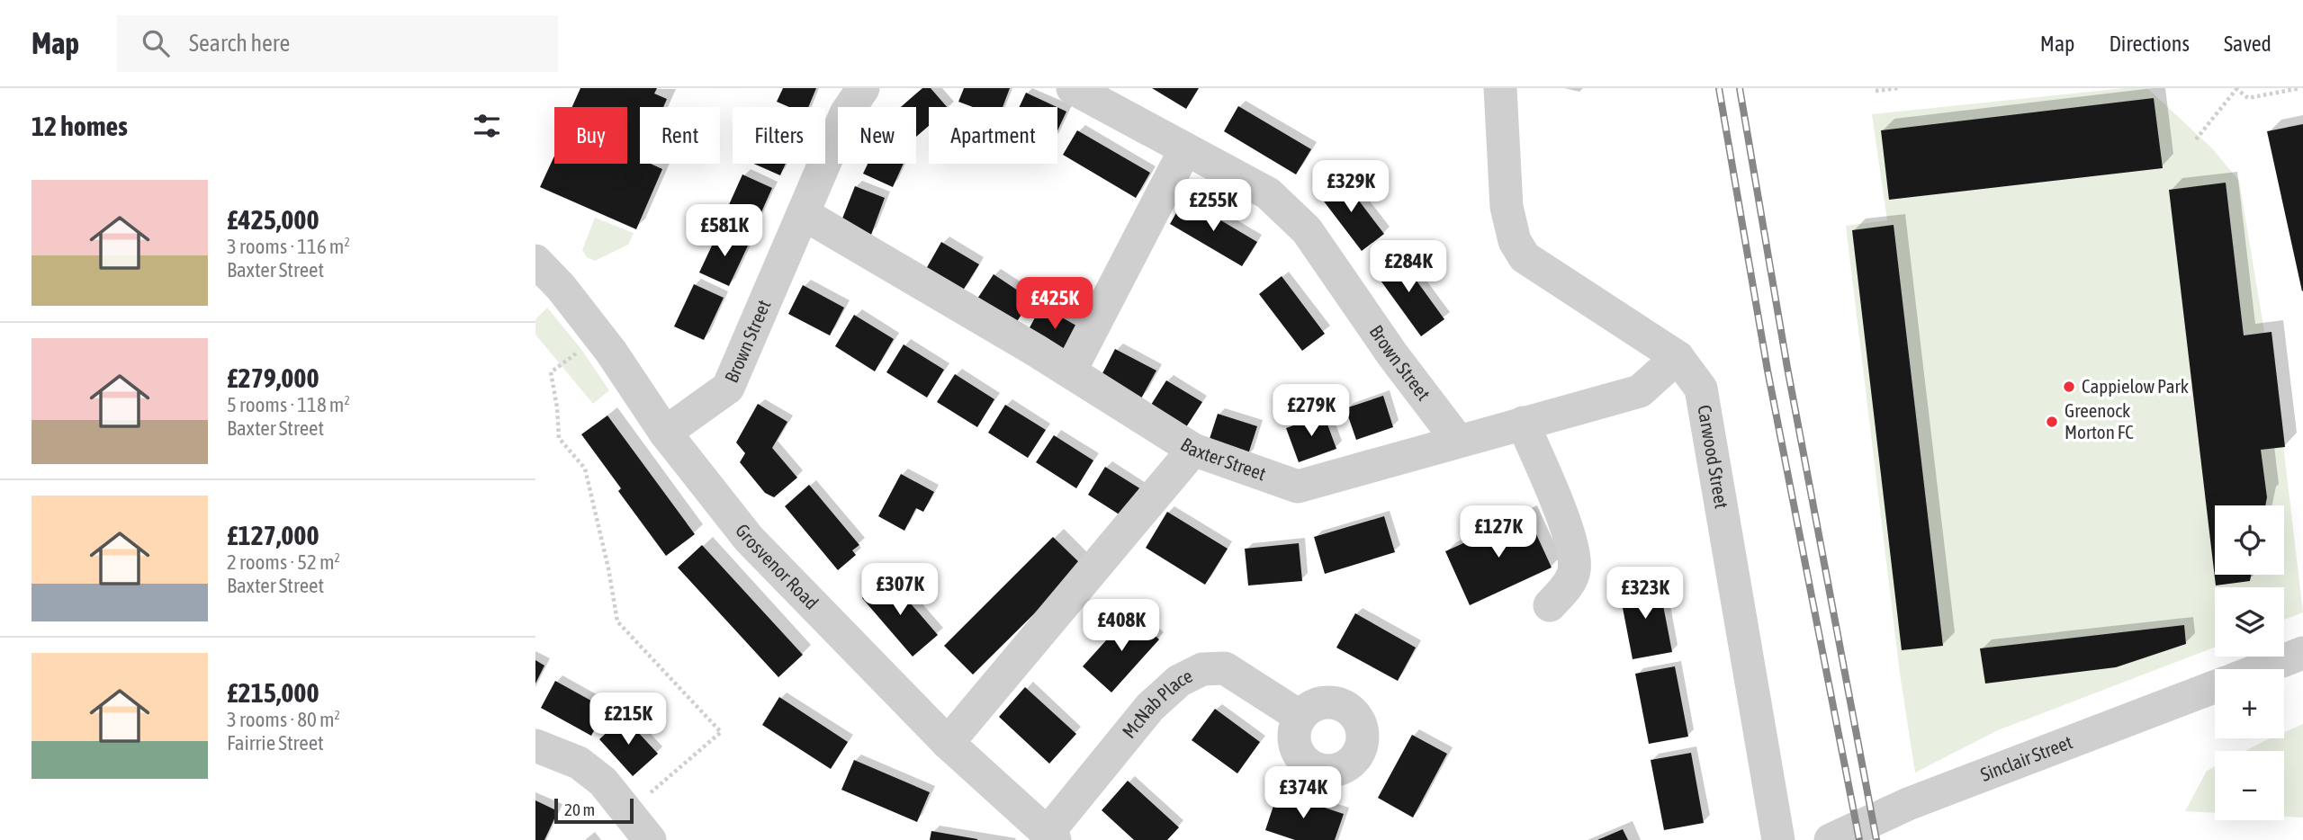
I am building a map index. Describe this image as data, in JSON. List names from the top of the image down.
{
  "streets": {
    "street": [
      "Brown Street",
      "Carwood Street",
      "Baxter Street",
      "Grosvenor Road",
      "McNab Place",
      "Sinclair Street"
    ]
  },
  "crossings": [
    ["Brown Street", "Baxter Street"],
    ["Brown Street", "Grosvenor Road"],
    ["Carwood Street", "Baxter Street"],
    ["Grosvenor Road", "McNab Place"]
  ],
  "places": ["Cappielow Park", "Greenock Morton FC"],
  "scale_bar": "20 m",
  "page": {
    "header": "Map",
    "search": "Search here",
    "nav": ["Map", "Directions", "Saved"],
    "heading": "12 homes",
    "chip": [
      "Buy",
      "Rent",
      "Filters",
      "New",
      "Apartment"
    ],
    "price": [
      "£329K",
      "£255K",
      "£581K",
      "£284K",
      "£425K",
      "£279K",
      "£127K",
      "£307K",
      "£323K",
      "£408K",
      "£215K",
      "£374K"
    ],
    "list": [
      {
        "name": "£425,000",
        "note": "3 rooms · 116 m² · Baxter Street"
      },
      {
        "name": "£279,000",
        "note": "5 rooms · 118 m² · Baxter Street"
      },
      {
        "name": "£127,000",
        "note": "2 rooms · 52 m² · Baxter Street"
      },
      {
        "name": "£215,000",
        "note": "3 rooms · 80 m² · Fairrie Street"
      }
    ],
    "map_buttons": ["+", "−"],
    "scale": "20 m"
  }
}
